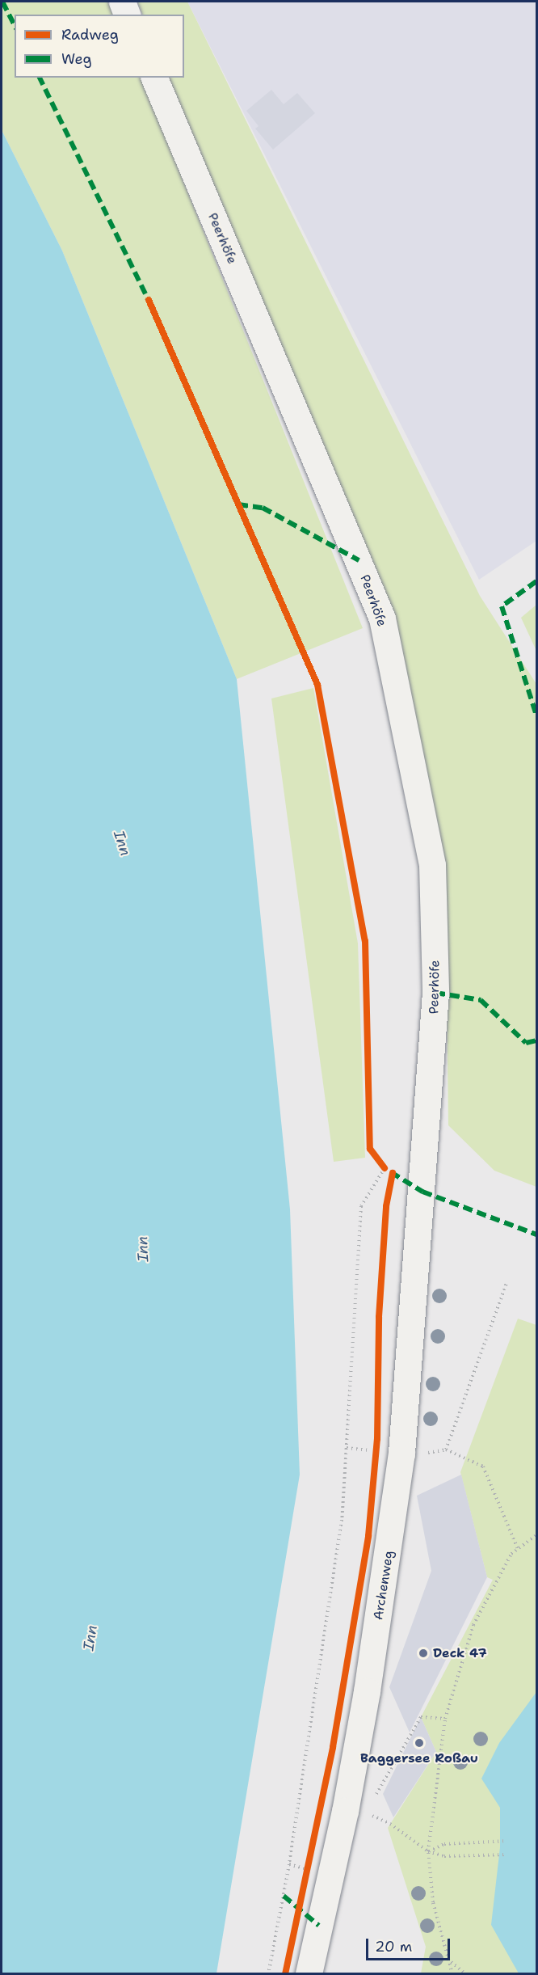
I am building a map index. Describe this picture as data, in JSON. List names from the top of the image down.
{
  "streets": {
    "street": ["Peerhöfe", "Archenweg"]
  },
  "crossings": [
    ["Peerhöfe", "Archenweg"]
  ],
  "water": ["Inn"],
  "places": ["Deck 47", "Baggersee Roßau"],
  "legend": ["Radweg", "Weg"],
  "scale_bar": "20 m"
}
